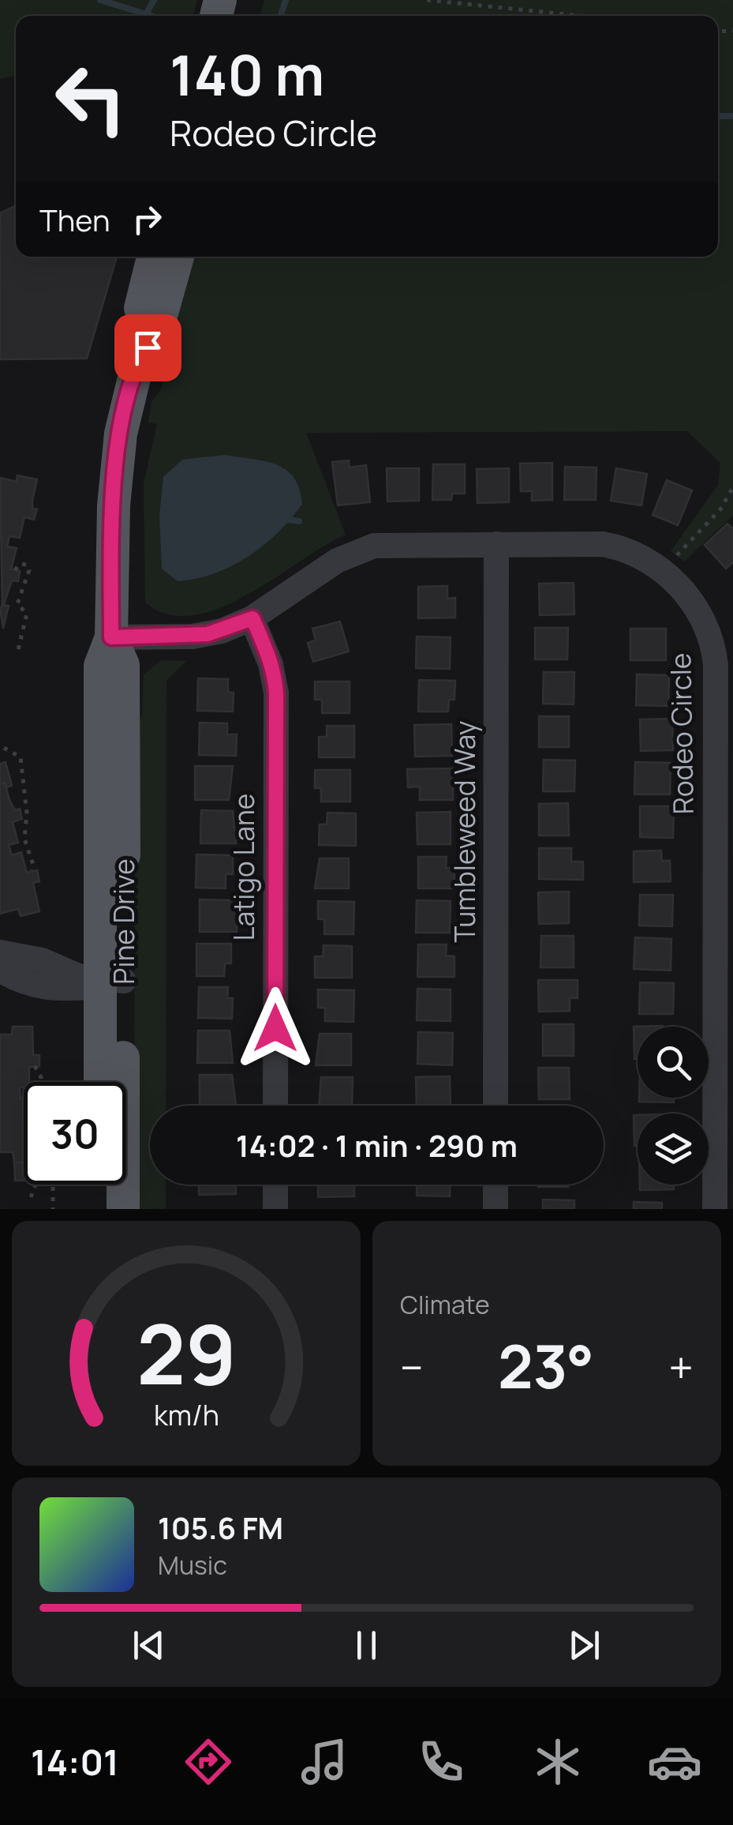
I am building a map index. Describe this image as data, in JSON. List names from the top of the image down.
{
  "streets": {
    "main road": ["Pine Drive"],
    "street": ["Rodeo Circle", "Tumbleweed Way", "Latigo Lane"]
  },
  "crossings": [
    ["Rodeo Circle", "Tumbleweed Way"],
    ["Rodeo Circle", "Latigo Lane"],
    ["Rodeo Circle", "Pine Drive"]
  ],
  "page": {
    "turn": ["140 m", "Rodeo Circle"],
    "then": "Then",
    "limit": "30",
    "trip": "14:02 · 1 min · 290 m",
    "tile": "Climate",
    "heat": ["−", "23°", "+"],
    "song": ["105.6 FM", "Music"],
    "tabs": "14:01",
    "gauge": ["29", "km/h"]
  }
}
